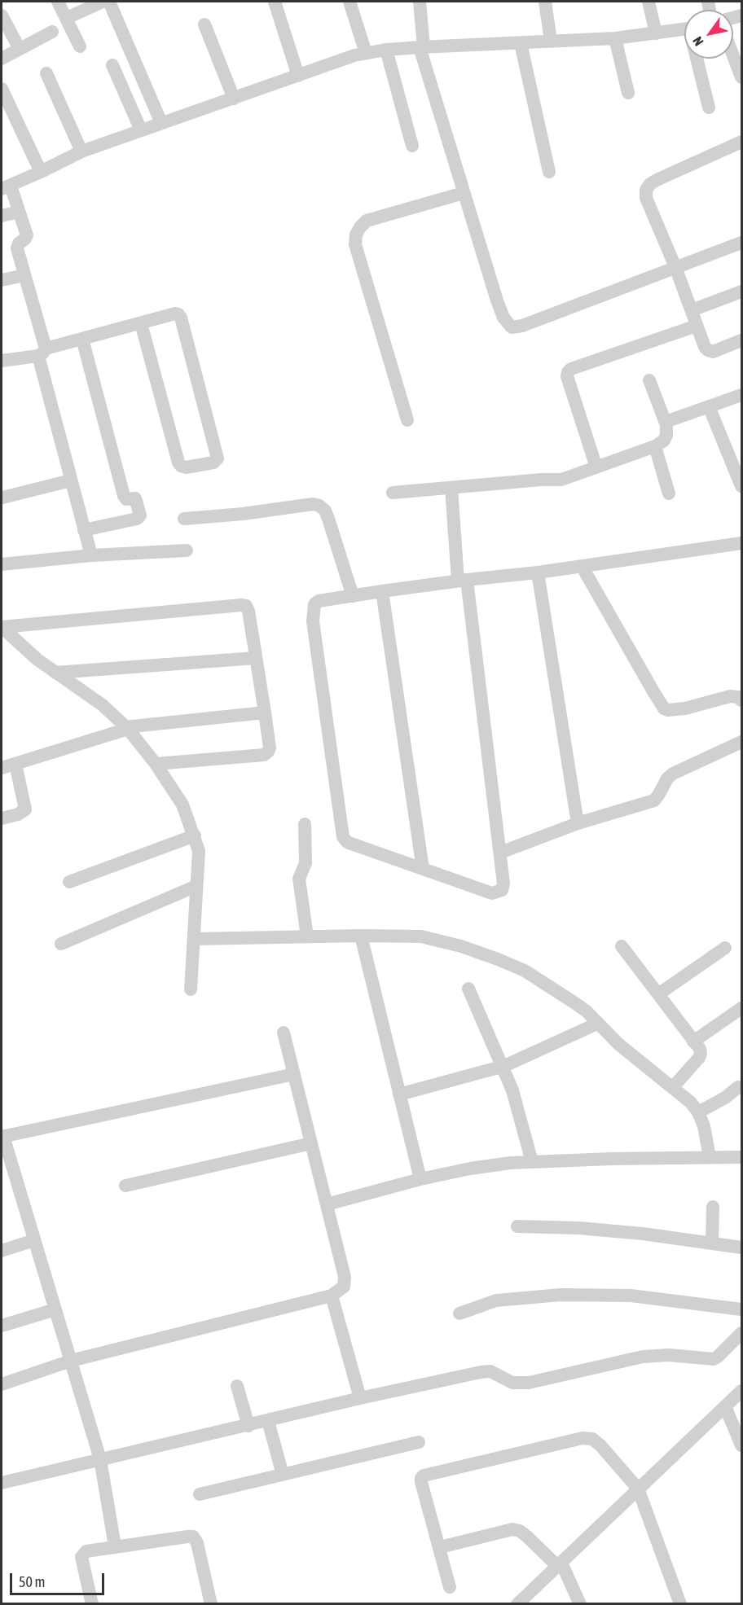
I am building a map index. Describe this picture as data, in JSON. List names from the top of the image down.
{
  "scale_bar": "50 m",
  "north": "bottom left"
}
